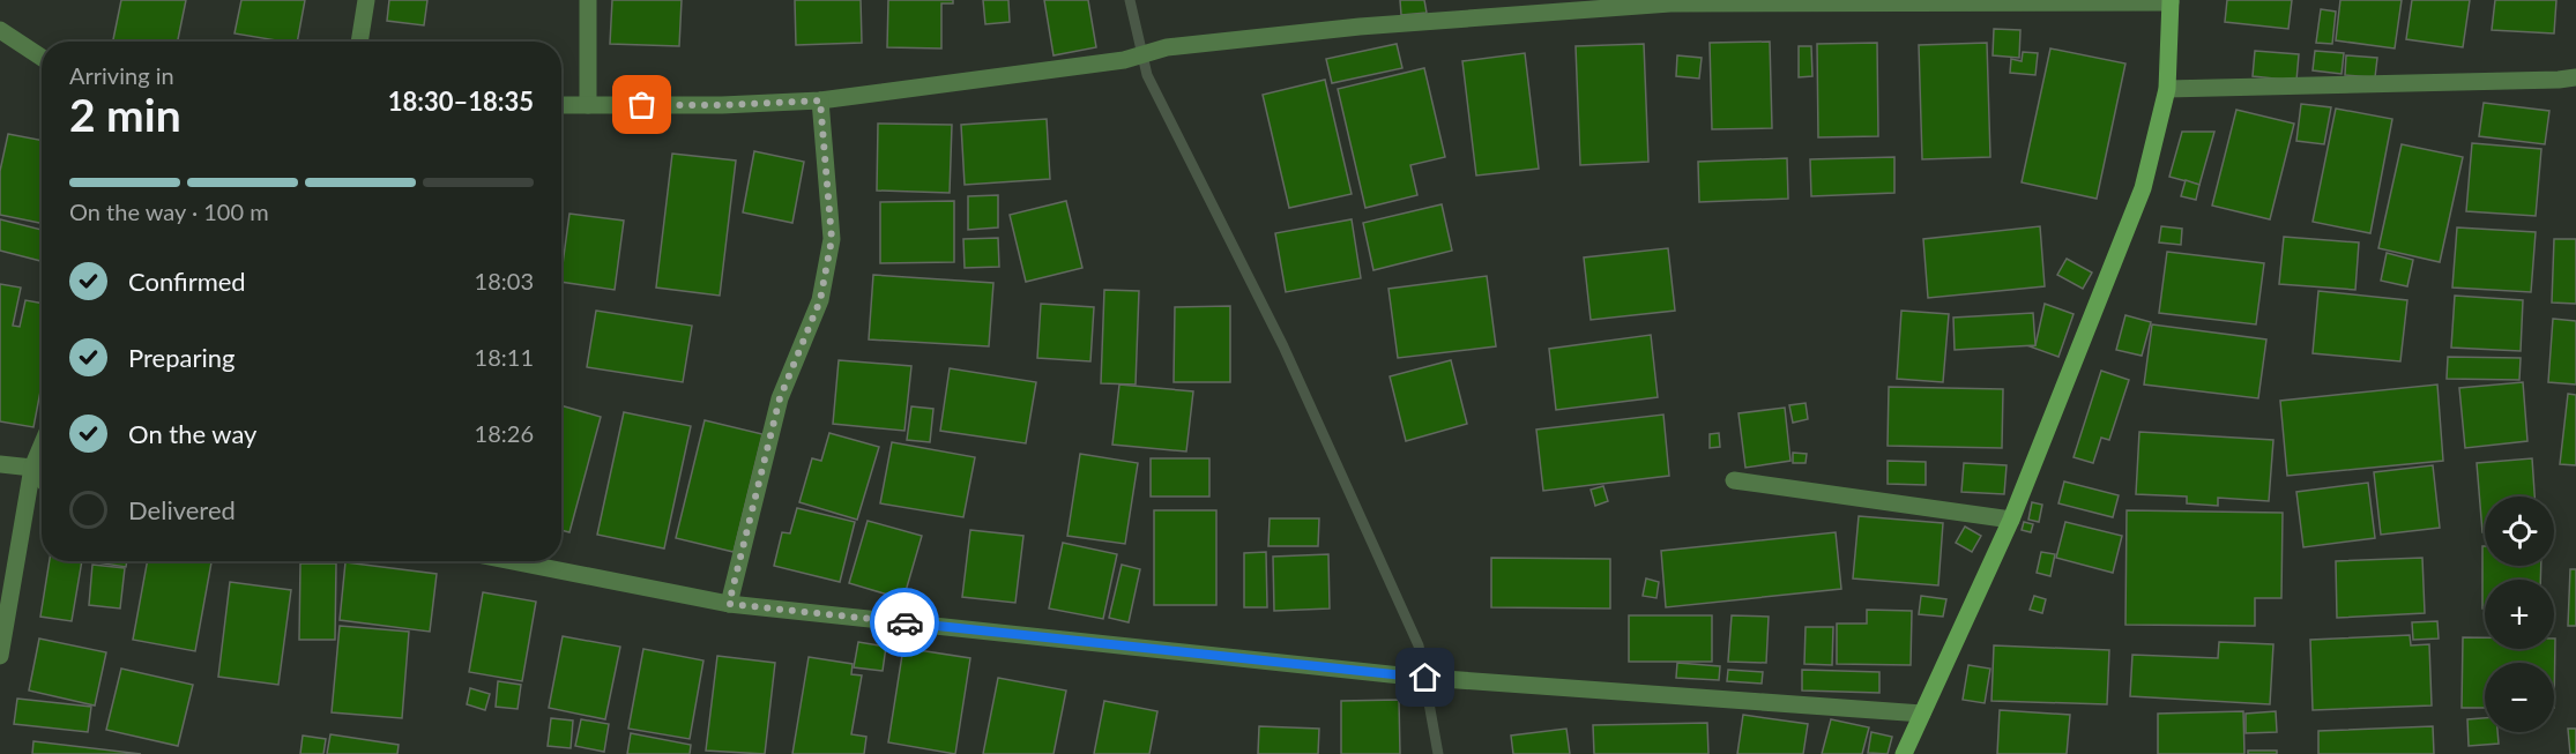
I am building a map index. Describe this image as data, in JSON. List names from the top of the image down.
{
  "page": {
    "heading": ["2 min", "Arriving in", "18:30–18:35"],
    "bar": "On the way · 100 m",
    "list": [
      ["Confirmed", "18:03"],
      ["Preparing", "18:11"],
      ["On the way", "18:26"],
      "Delivered"
    ],
    "map_buttons": ["+", "−"]
  }
}
